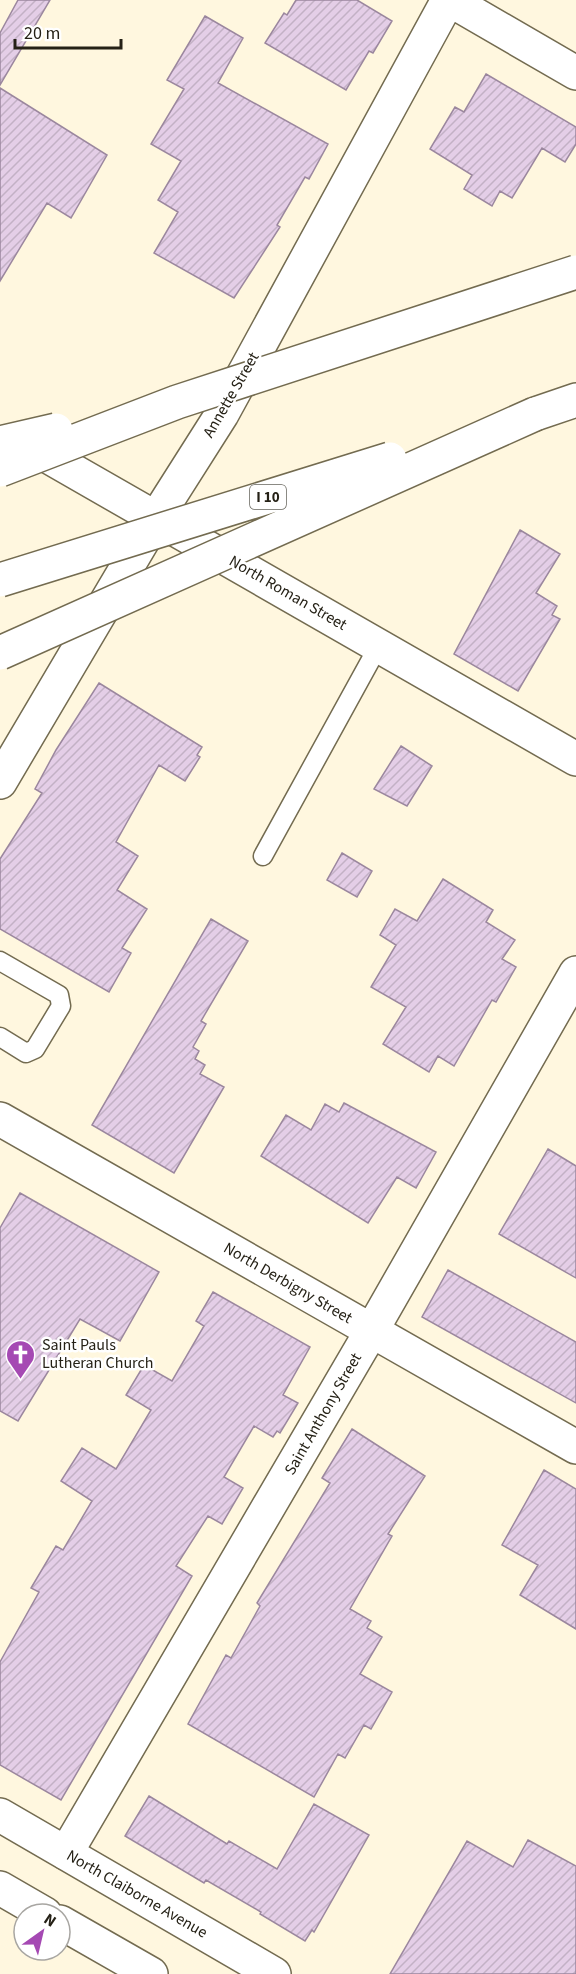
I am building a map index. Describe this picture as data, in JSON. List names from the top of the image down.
{
  "streets": {
    "main road": [
      "Annette Street",
      "I 10",
      "North Roman Street",
      "North Derbigny Street",
      "Saint Anthony Street",
      "North Claiborne Avenue"
    ]
  },
  "crossings": [
    ["Annette Street", "North Roman Street"],
    ["North Derbigny Street", "Saint Anthony Street"],
    ["Saint Anthony Street", "North Claiborne Avenue"]
  ],
  "places": {
    "church": ["Saint Pauls Lutheran Church"]
  },
  "scale_bar": "20 m",
  "north": "top right"
}
